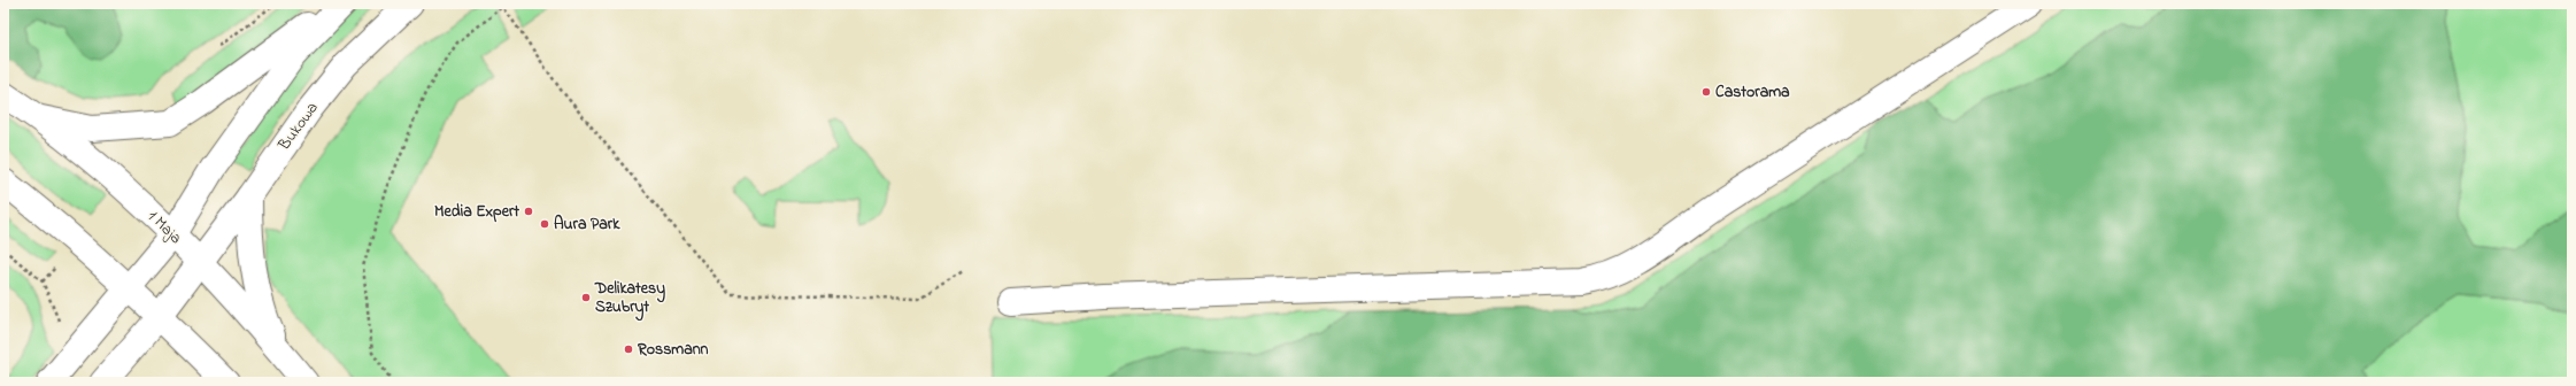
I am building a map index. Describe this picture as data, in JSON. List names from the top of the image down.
{
  "streets": {
    "street": ["Bukowa", "1 Maja"]
  },
  "crossings": [
    ["Bukowa", "1 Maja"]
  ],
  "places": [
    "Castorama",
    "Media Expert",
    "Aura Park",
    "Delikatesy Szubryt",
    "Rossmann"
  ]
}
